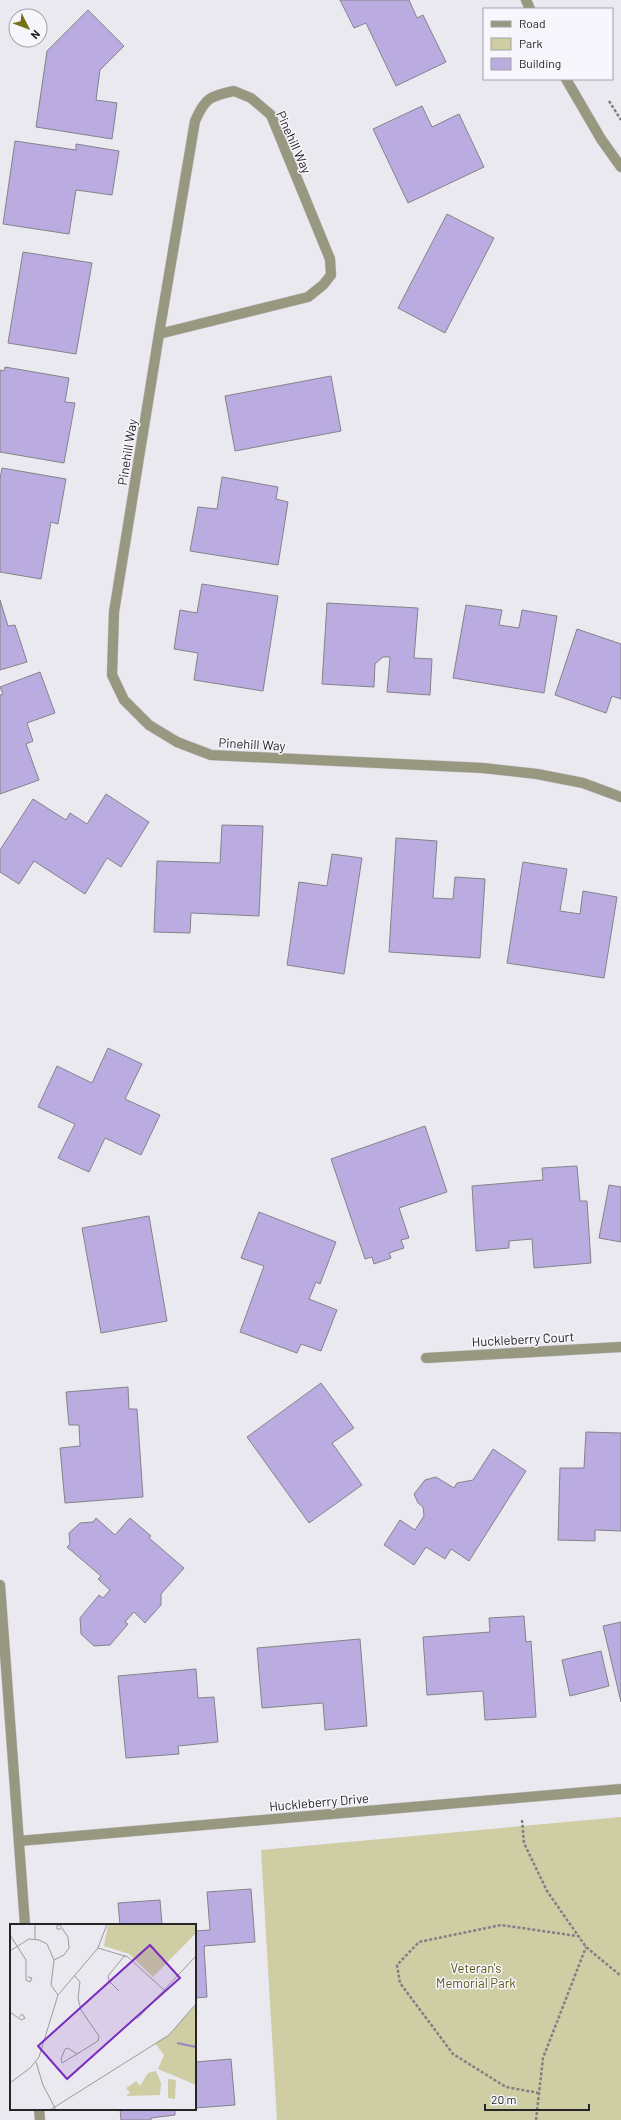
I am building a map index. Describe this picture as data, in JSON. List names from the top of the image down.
{
  "streets": {
    "street": ["Pinehill Way", "Huckleberry Court", "Huckleberry Drive"]
  },
  "parks": ["Veteran's Memorial Park"],
  "legend": ["Road", "Park", "Building"],
  "scale_bar": "20 m",
  "north": "bottom right"
}
